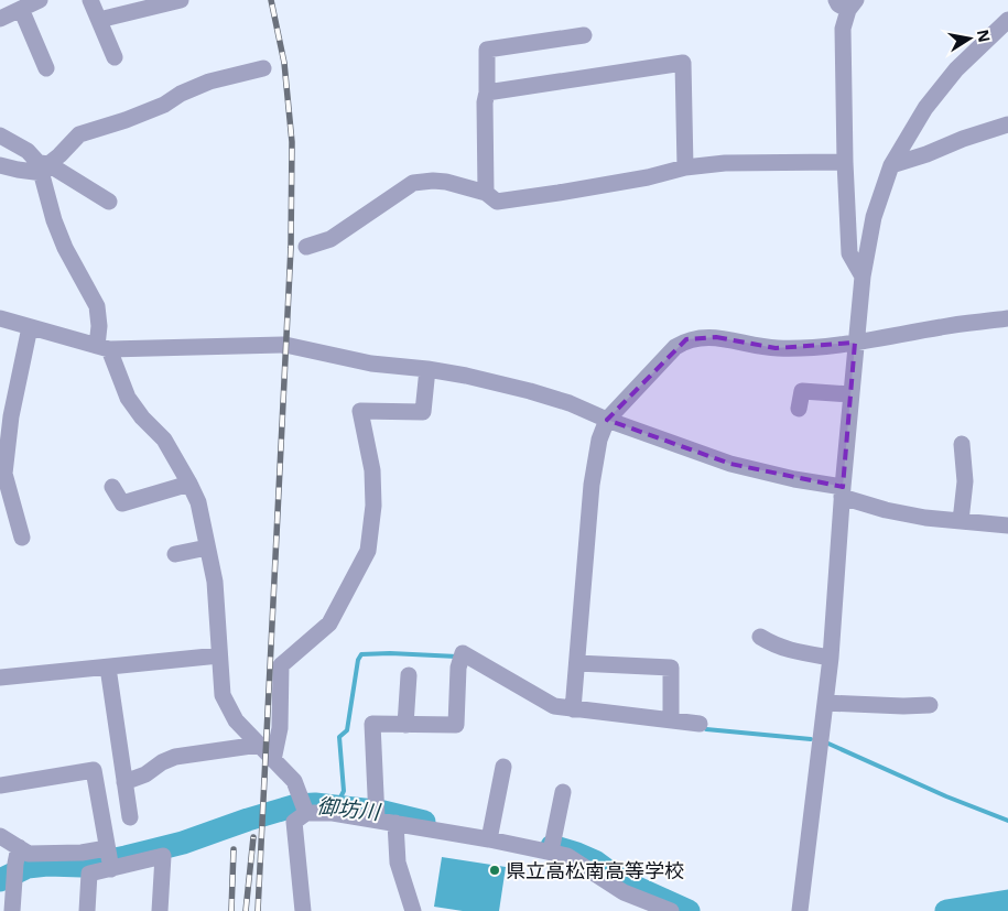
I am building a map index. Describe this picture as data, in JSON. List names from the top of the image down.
{
  "water": ["御坊川"],
  "places": ["県立高松南高等学校"],
  "north": "right"
}
